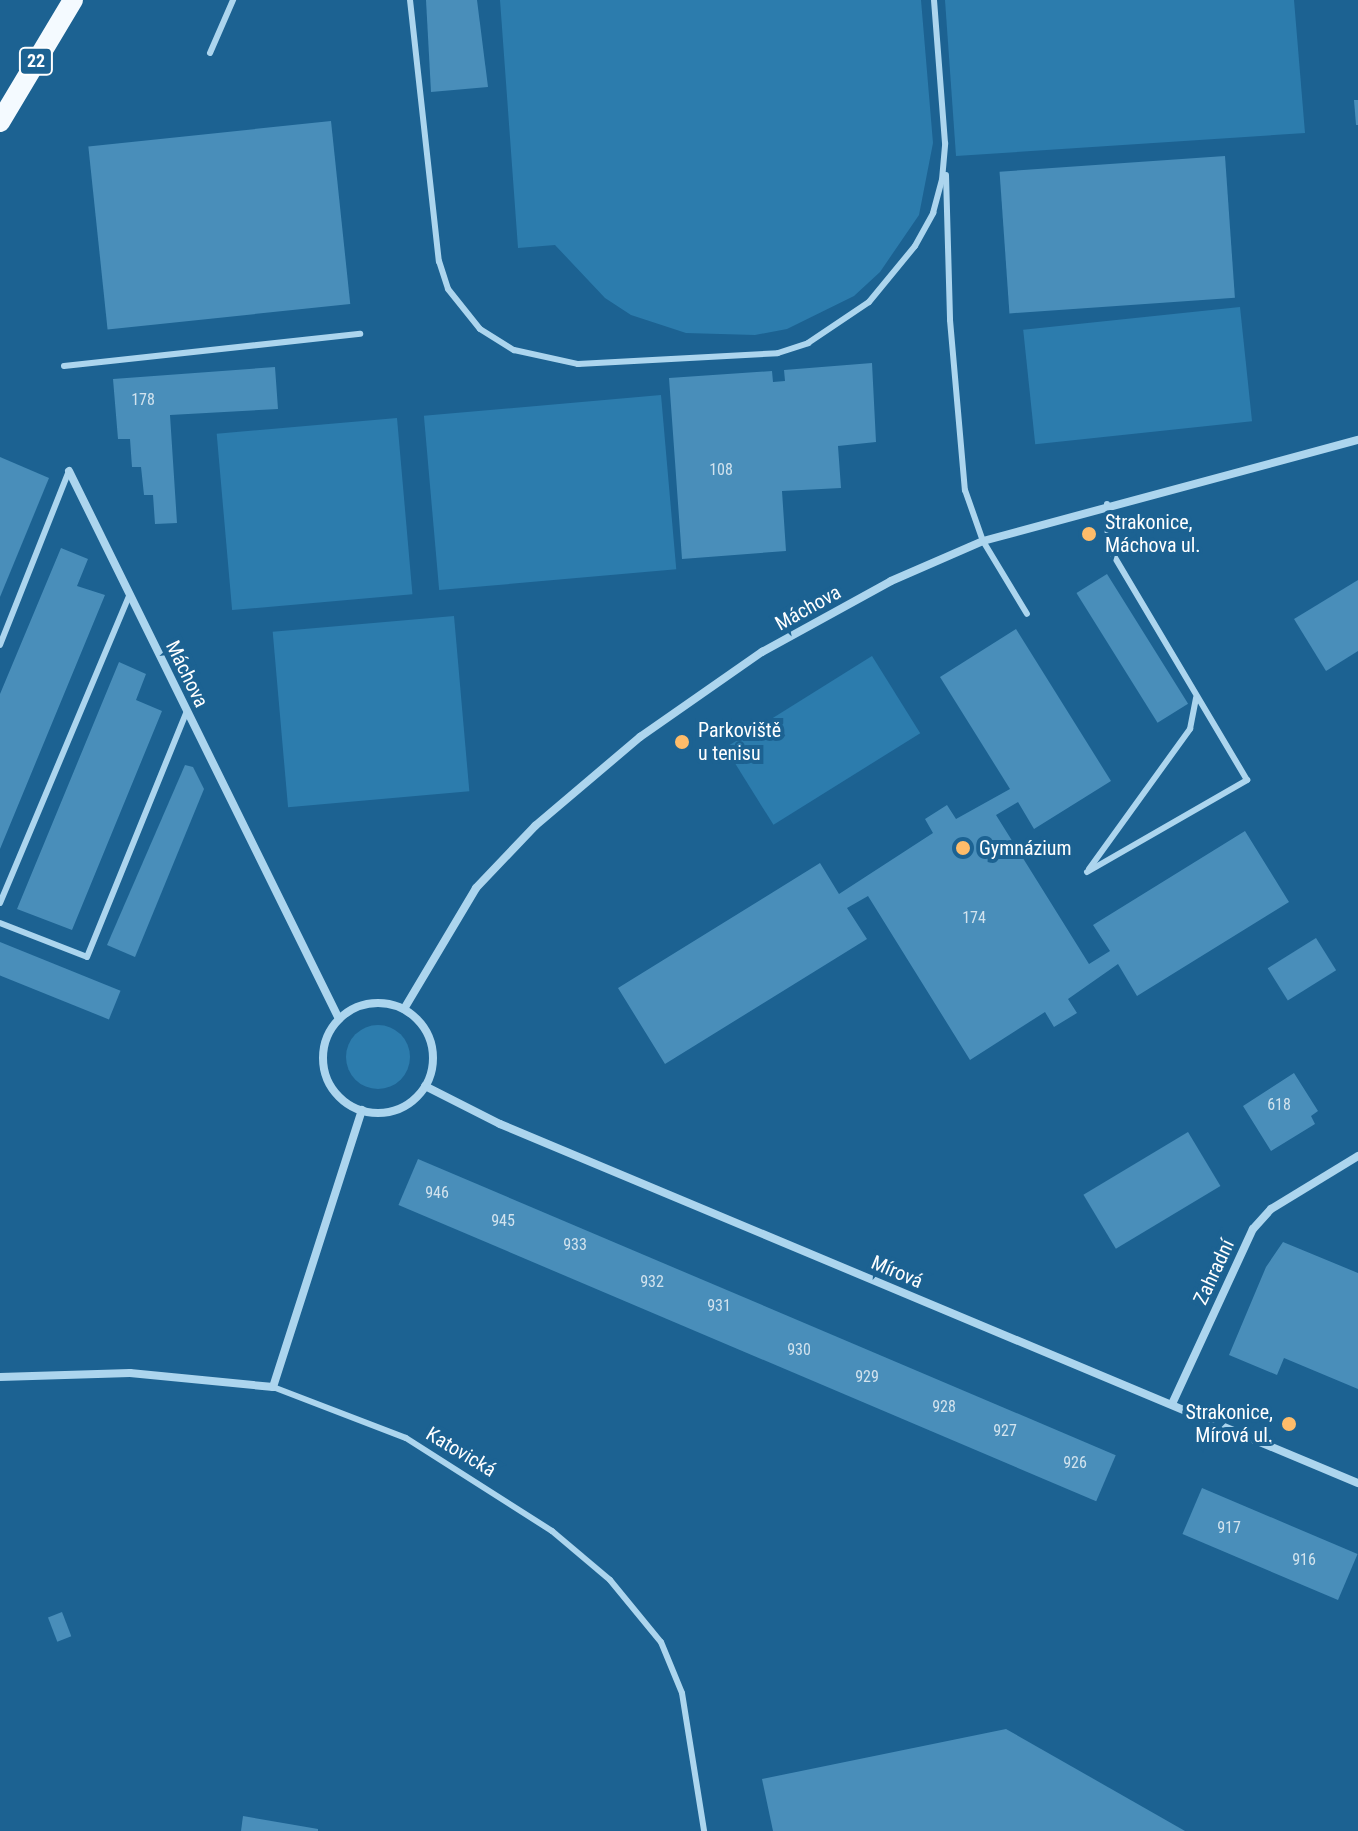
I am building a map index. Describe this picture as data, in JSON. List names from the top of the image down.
{
  "streets": {
    "main road": ["22"],
    "street": [
      "Máchova",
      "Mírová",
      "Zahradní",
      "Katovická"
    ]
  },
  "crossings": [
    ["Máchova", "Mírová"],
    ["Mírová", "Zahradní"]
  ],
  "places": [
    "Strakonice, Máchova ul.",
    "Parkoviště u tenisu",
    "Gymnázium",
    "Strakonice, Mírová ul."
  ],
  "house_numbers": [
    "178",
    "108",
    "174",
    "618",
    "946",
    "945",
    "933",
    "932",
    "931",
    "930",
    "929",
    "928",
    "927",
    "926",
    "917",
    "916"
  ]
}
